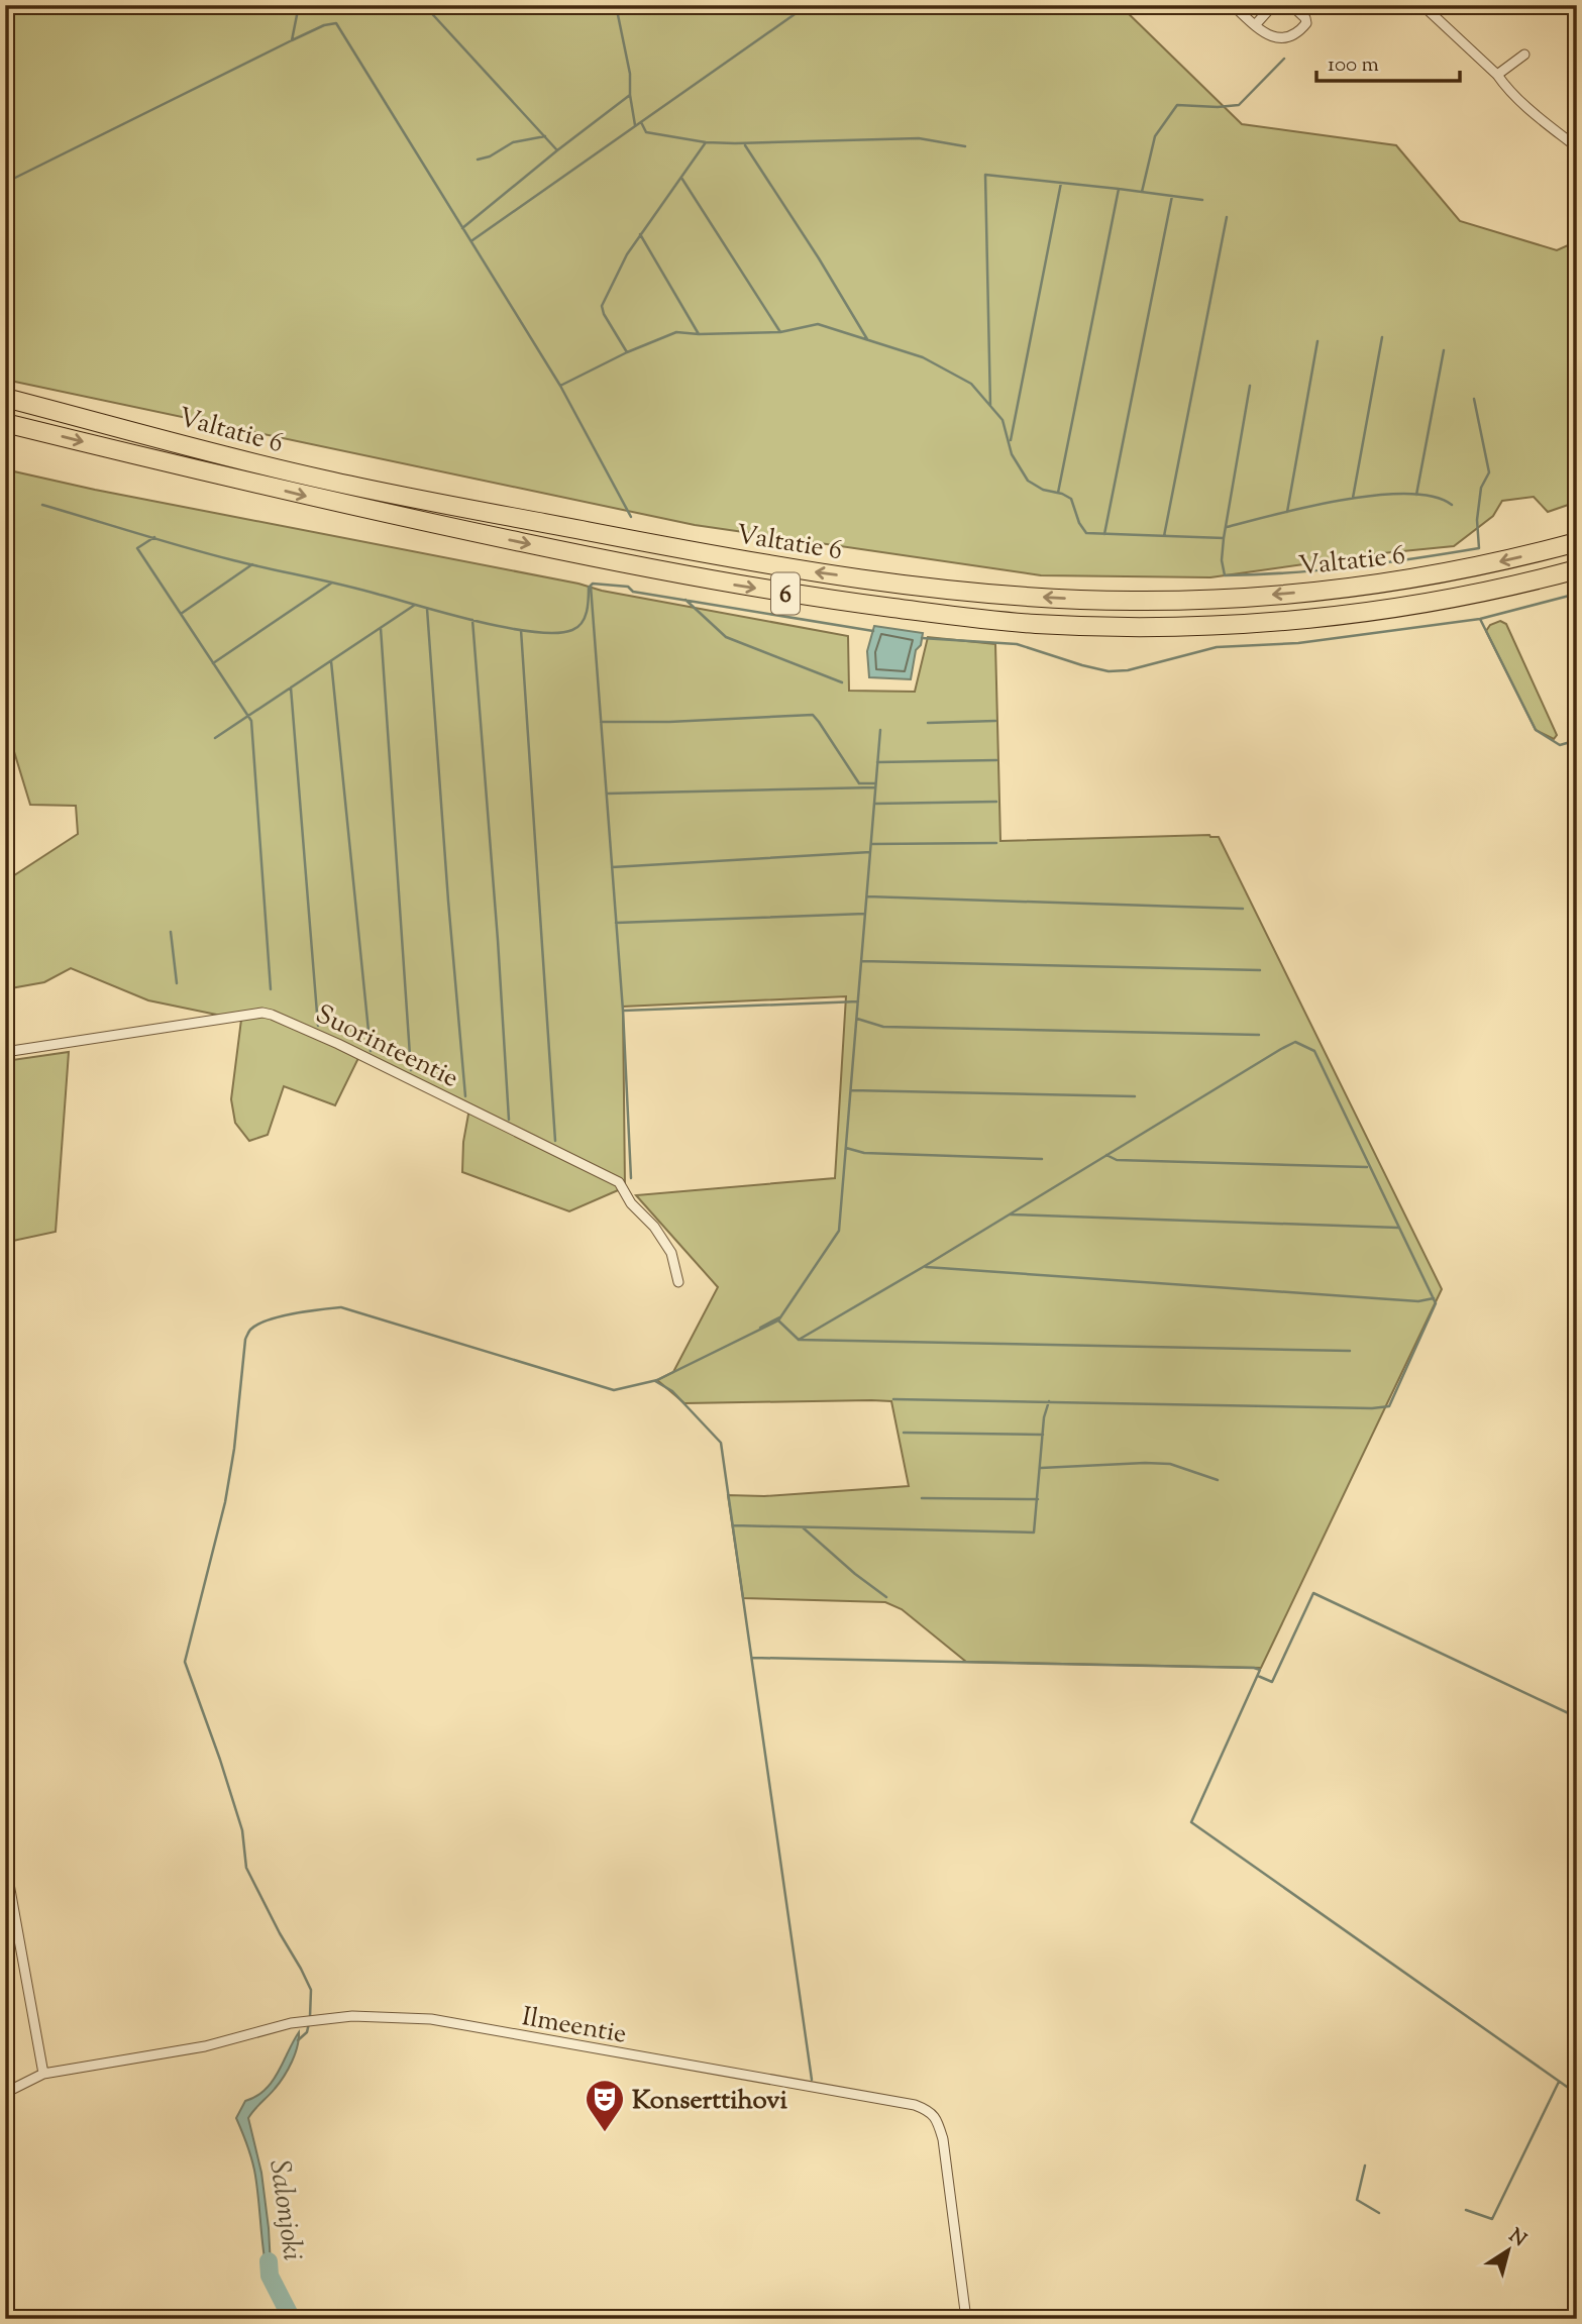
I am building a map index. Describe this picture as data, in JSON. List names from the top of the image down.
{
  "streets": {
    "highway": ["Valtatie 6", "6"],
    "street": ["Suorinteentie", "Ilmeentie"]
  },
  "water": ["Salonjoki"],
  "places": {
    "theatre": ["Konserttihovi"]
  },
  "scale_bar": "100 m",
  "north": "top right"
}
